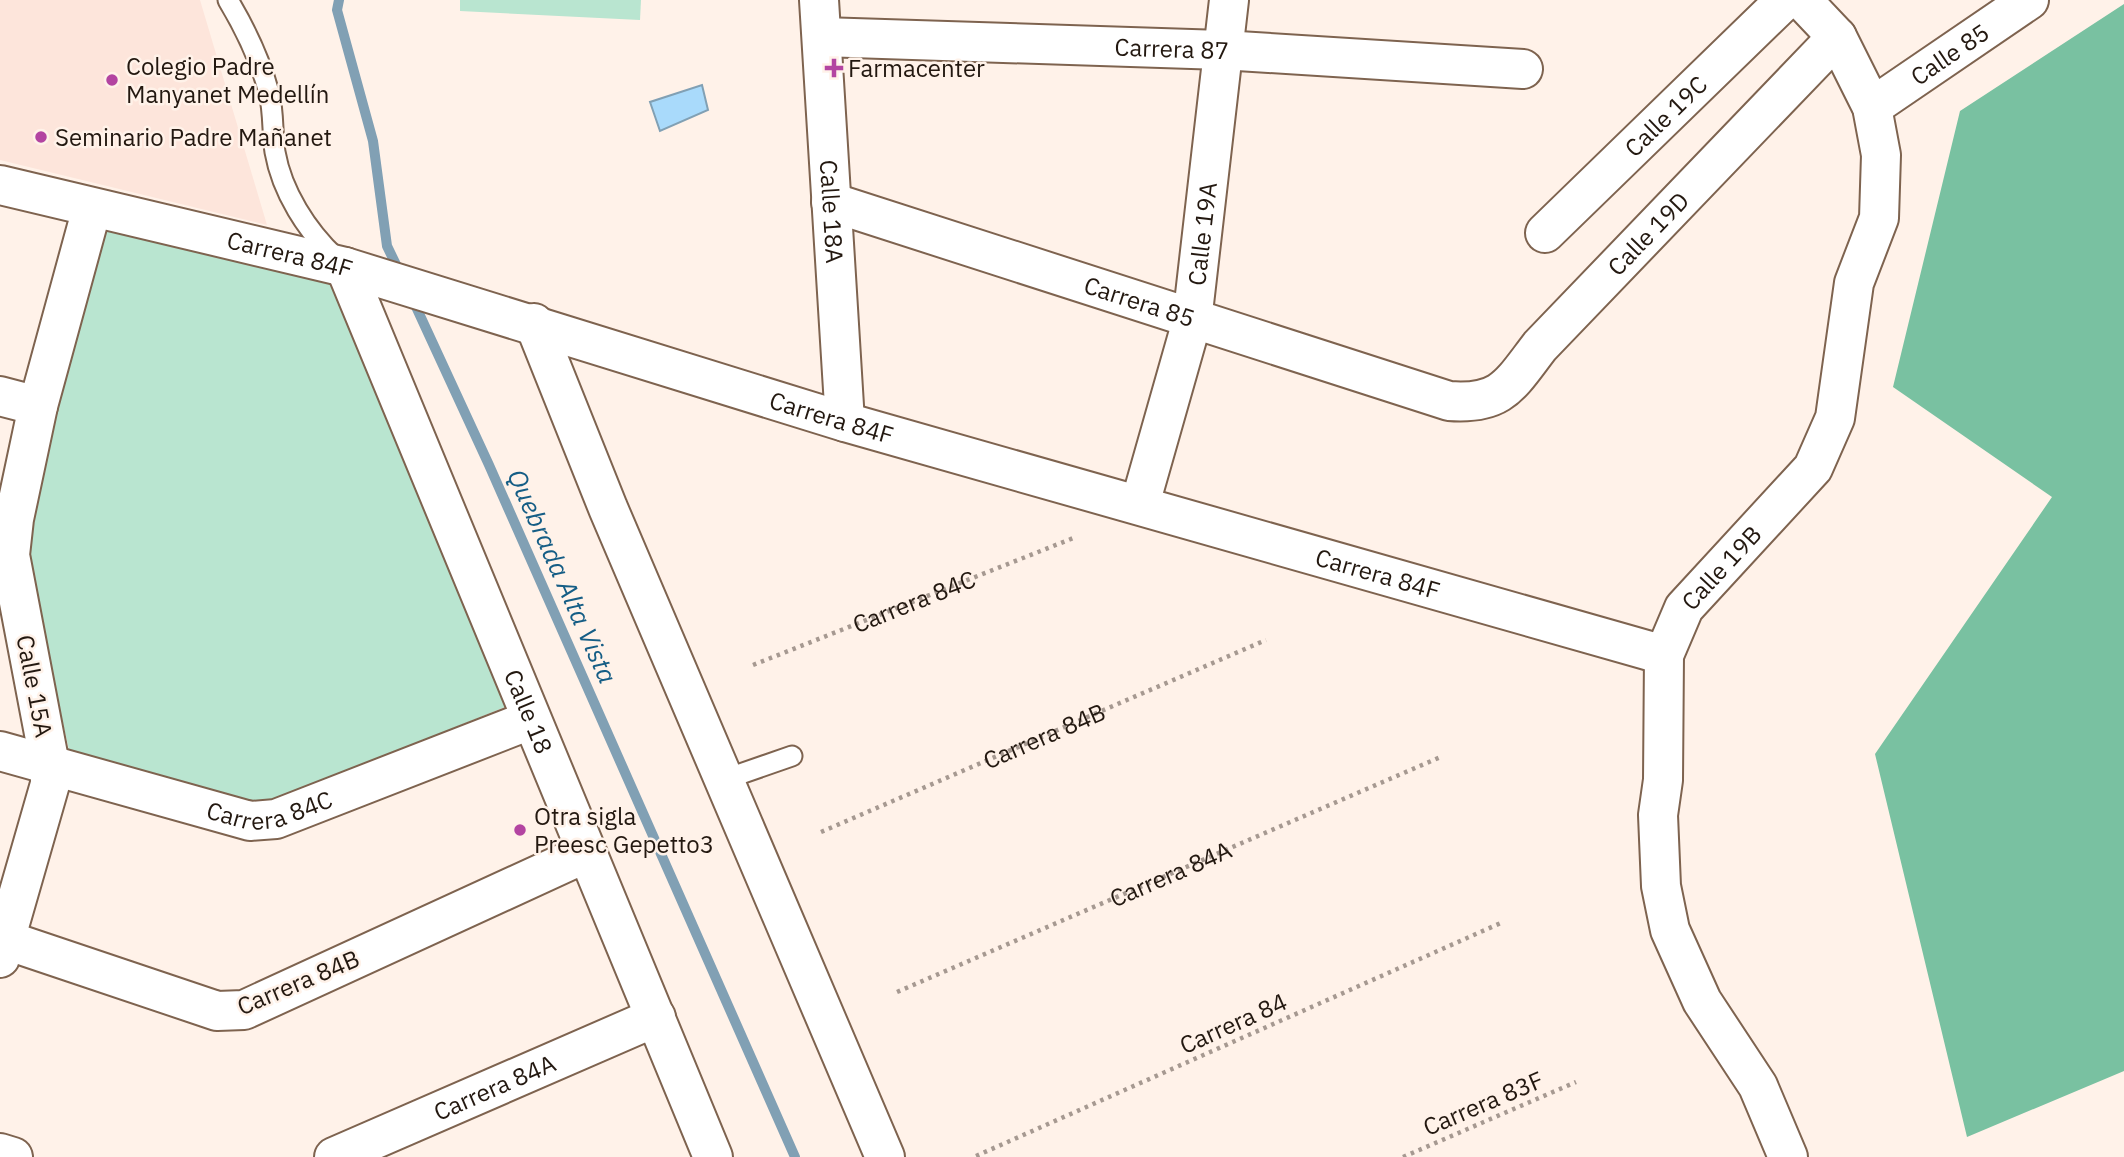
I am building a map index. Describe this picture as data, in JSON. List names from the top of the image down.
{
  "streets": {
    "street": [
      "Carrera 87",
      "Calle 85",
      "Calle 19C",
      "Calle 18A",
      "Calle 19D",
      "Calle 19A",
      "Carrera 84F",
      "Carrera 85",
      "Calle 19B",
      "Carrera 84C",
      "Calle 15A",
      "Calle 18",
      "Carrera 84B",
      "Carrera 84A"
    ],
    "path": ["Carrera 84", "Carrera 83F"]
  },
  "crossings": [
    ["Carrera 87", "Calle 18A"],
    ["Carrera 87", "Calle 19A"],
    ["Calle 85", "Calle 19B"],
    ["Calle 18A", "Carrera 84F"],
    ["Calle 18A", "Carrera 85"],
    ["Calle 19D", "Carrera 85"],
    ["Calle 19D", "Calle 19B"],
    ["Calle 19A", "Carrera 84F"],
    ["Calle 19A", "Carrera 85"],
    ["Carrera 84F", "Calle 19B"],
    ["Carrera 84F", "Calle 15A"],
    ["Carrera 84F", "Calle 18"],
    ["Carrera 84C", "Calle 15A"],
    ["Carrera 84C", "Calle 18"],
    ["Calle 15A", "Carrera 84B"],
    ["Calle 18", "Carrera 84B"],
    ["Calle 18", "Carrera 84A"]
  ],
  "water": ["Quebrada Alta Vista"],
  "places": {
    "health": ["Farmacenter"],
    "other": ["Colegio Padre Manyanet Medellín", "Seminario Padre Mañanet", "Otra sigla Preesc Gepetto3"]
  }
}
